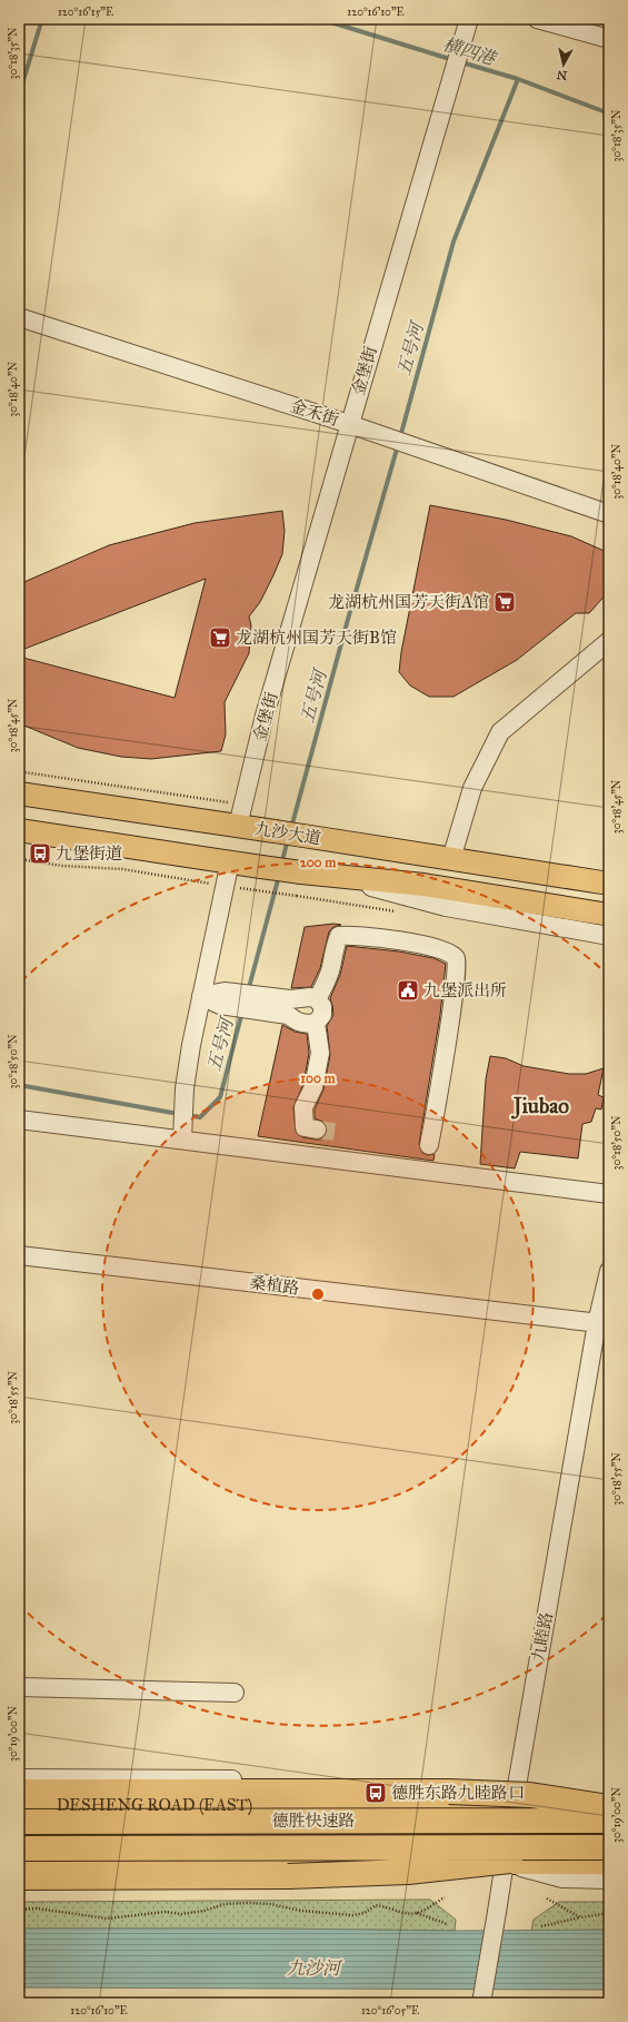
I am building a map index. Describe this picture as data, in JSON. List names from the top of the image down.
{
  "streets": {
    "highway": ["德胜快速路"],
    "main road": ["九沙大道", "DESHENG ROAD (EAST)"],
    "street": [
      "金堡街",
      "金禾街",
      "桑植路",
      "九睦路"
    ]
  },
  "crossings": [
    ["金堡街", "金禾街"],
    ["金堡街", "九沙大道"],
    ["桑植路", "九睦路"],
    ["九睦路", "DESHENG ROAD (EAST)"]
  ],
  "districts": ["Jiubao"],
  "water": ["横四港", "五号河", "九沙河"],
  "places": {
    "supermarket": ["龙湖杭州国芳天街A馆", "龙湖杭州国芳天街B馆"],
    "bus stop": ["九堡街道", "德胜东路九睦路口"],
    "public building": ["九堡派出所"]
  },
  "north": "bottom",
  "coordinates": [
    "120°16'15\"E",
    "120°16'10\"E",
    "30°18'35\"N",
    "30°18'40\"N",
    "30°18'45\"N",
    "30°18'50\"N",
    "30°18'55\"N",
    "30°19'00\"N",
    "120°16'05\"E"
  ],
  "rings": ["200 m", "100 m"]
}
